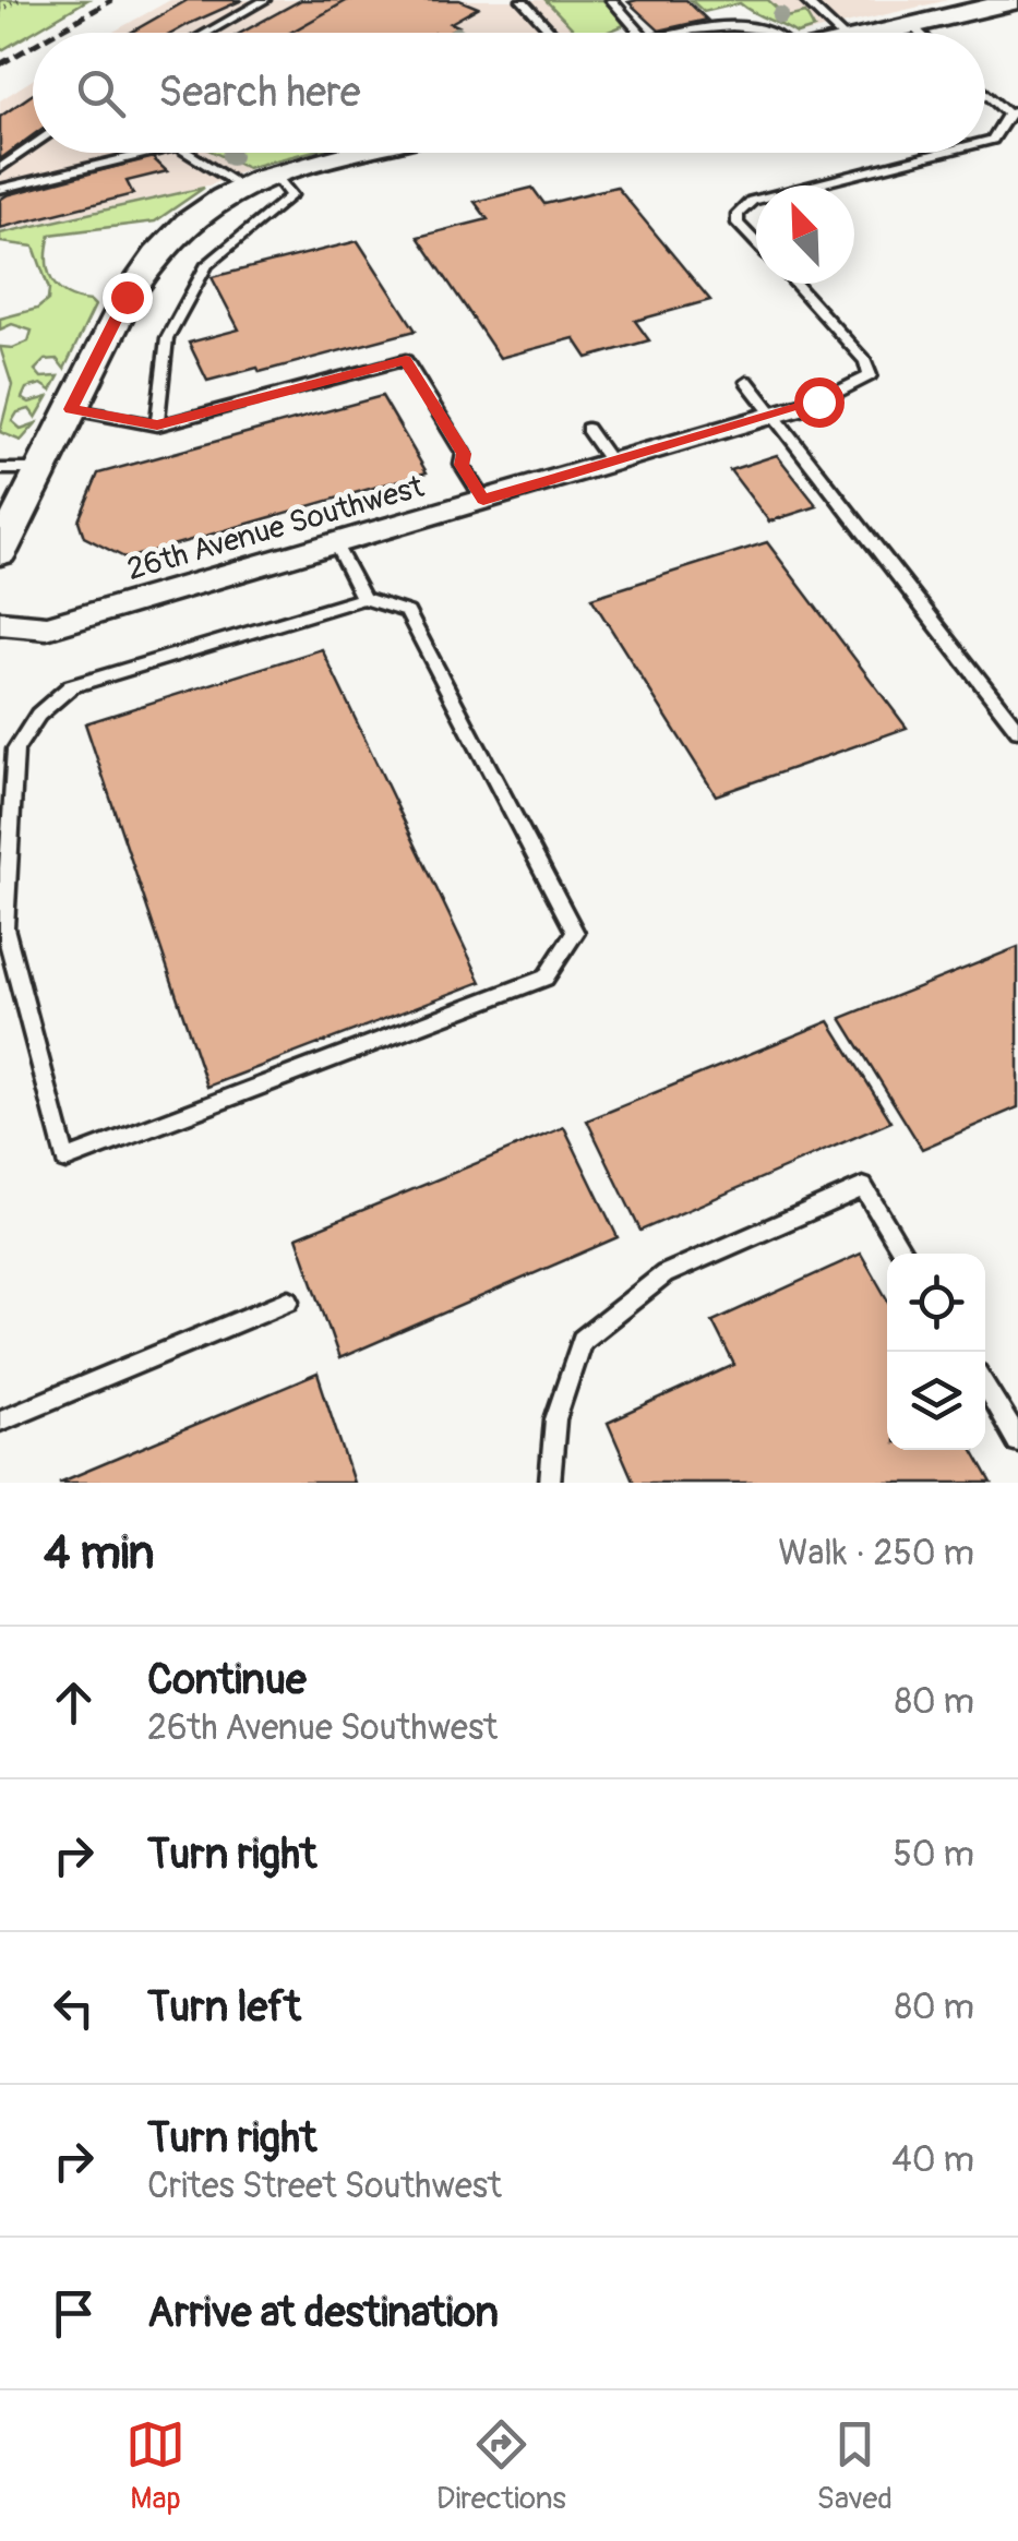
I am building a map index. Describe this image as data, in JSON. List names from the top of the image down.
{
  "streets": {
    "street": ["26th Avenue Southwest"]
  },
  "north": "top left",
  "page": {
    "search": "Search here",
    "heading": ["4 min", "Walk · 250 m"],
    "list": [
      ["Continue", "26th Avenue Southwest", "80 m"],
      ["Turn right", "50 m"],
      ["Turn left", "80 m"],
      ["Turn right", "Crites Street Southwest", "40 m"],
      "Arrive at destination"
    ],
    "nav": ["Map", "Directions", "Saved"]
  }
}
